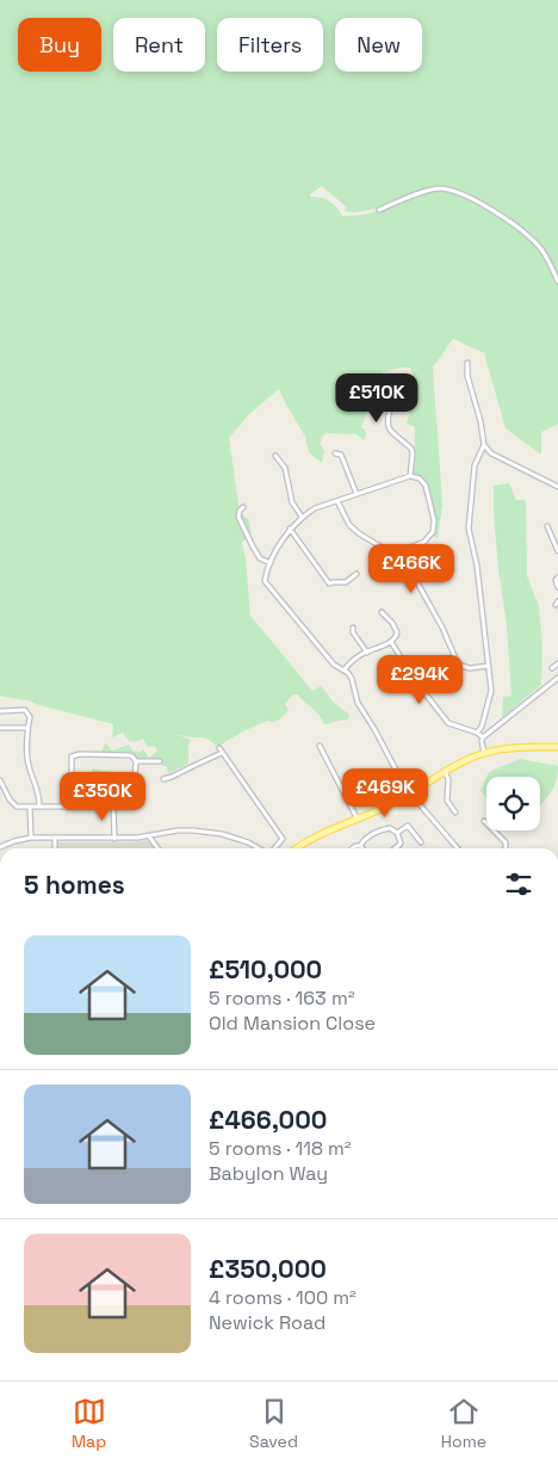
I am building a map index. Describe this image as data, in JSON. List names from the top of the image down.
{
  "page": {
    "chip": [
      "Buy",
      "Rent",
      "Filters",
      "New"
    ],
    "price": [
      "£510K",
      "£466K",
      "£294K",
      "£469K",
      "£350K"
    ],
    "heading": "5 homes",
    "list": [
      {
        "name": "£510,000",
        "note": "5 rooms · 163 m² · Old Mansion Close"
      },
      {
        "name": "£466,000",
        "note": "5 rooms · 118 m² · Babylon Way"
      },
      {
        "name": "£350,000",
        "note": "4 rooms · 100 m² · Newick Road"
      }
    ],
    "tabs": ["Map", "Saved", "Home"]
  }
}
